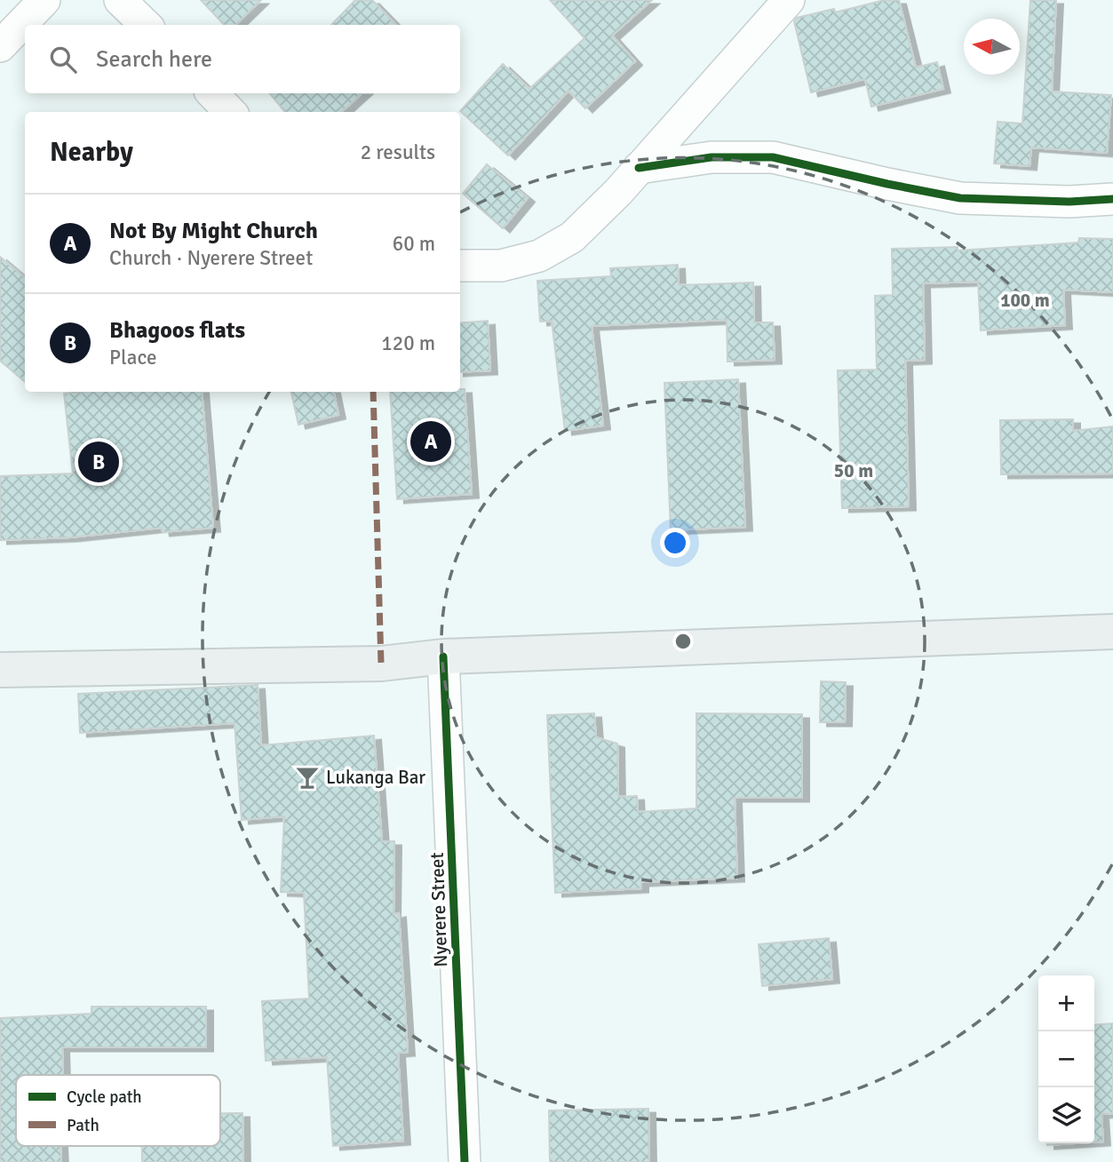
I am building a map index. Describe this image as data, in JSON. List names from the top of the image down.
{
  "streets": {
    "street": ["Nyerere Street"]
  },
  "places": {
    "bar": ["Lukanga Bar"]
  },
  "legend": ["Cycle path", "Path"],
  "north": "left",
  "page": {
    "search": "Search here",
    "heading": ["Nearby", "2 results"],
    "list": [
      {
        "mark": "A",
        "name": "Not By Might Church",
        "note": "Church · Nyerere Street",
        "value": "60 m"
      },
      {
        "mark": "B",
        "name": "Bhagoos flats",
        "note": "Place",
        "value": "120 m"
      }
    ],
    "pins": ["A", "B"],
    "map_buttons": ["+", "−"]
  },
  "rings": ["100 m", "50 m"]
}
